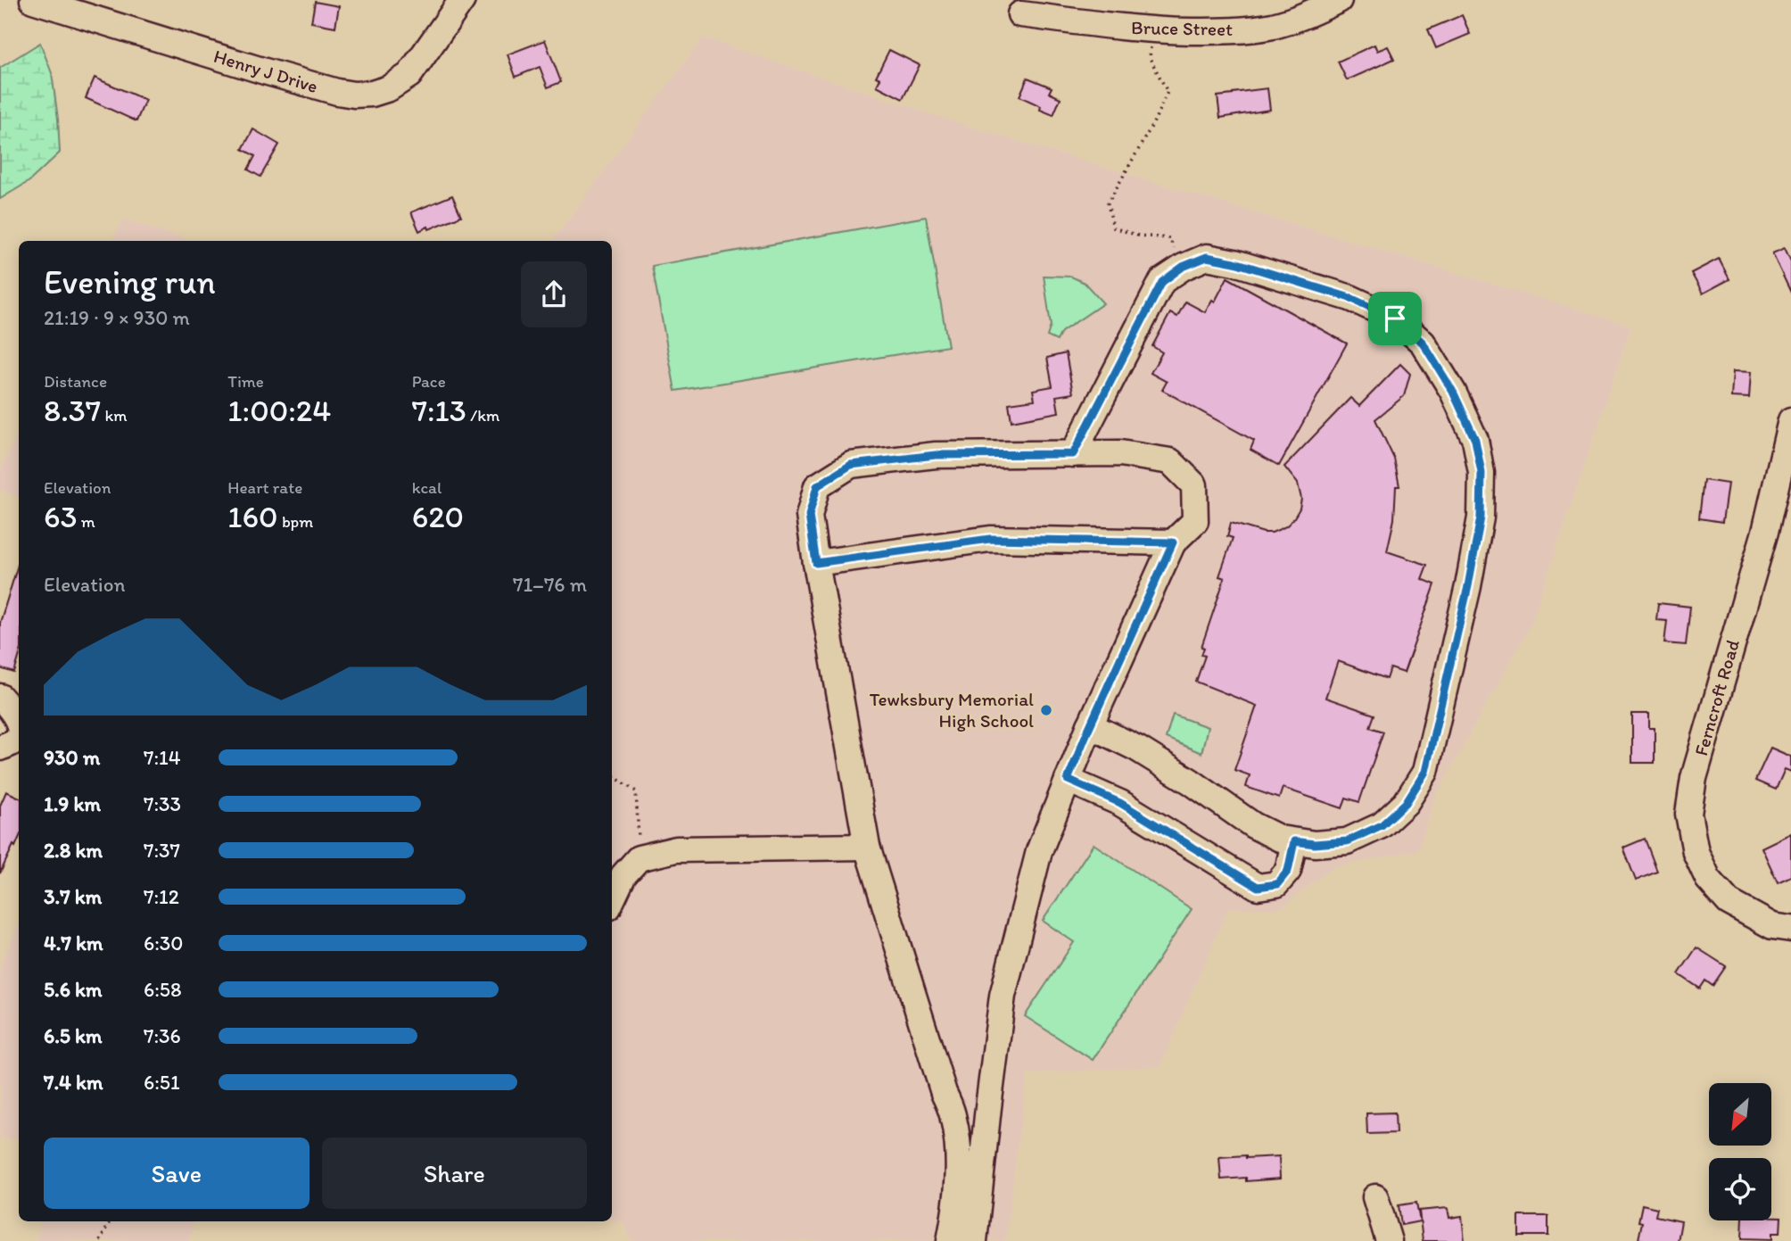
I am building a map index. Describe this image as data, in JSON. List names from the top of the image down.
{
  "streets": {
    "street": ["Bruce Street", "Henry J Drive", "Ferncroft Road"]
  },
  "places": ["Tewksbury Memorial High School"],
  "north": "bottom left",
  "page": {
    "heading": ["Evening run", "21:19 · 9 × 930 m"],
    "stats": [
      ["Distance", "8.37 km"],
      ["Time", "1:00:24"],
      ["Pace", "7:13 /km"],
      ["Elevation", "63 m"],
      ["Heart rate", "160 bpm"],
      ["kcal", "620"]
    ],
    "chart": ["Elevation", "71–76 m"],
    "list": [
      {
        "name": "930 m",
        "note": "7:14"
      },
      {
        "name": "1.9 km",
        "note": "7:33"
      },
      {
        "name": "2.8 km",
        "note": "7:37"
      },
      {
        "name": "3.7 km",
        "note": "7:12"
      },
      {
        "name": "4.7 km",
        "note": "6:30"
      },
      {
        "name": "5.6 km",
        "note": "6:58"
      },
      {
        "name": "6.5 km",
        "note": "7:36"
      },
      {
        "name": "7.4 km",
        "note": "6:51"
      }
    ],
    "buttons": ["Save", "Share"]
  }
}
